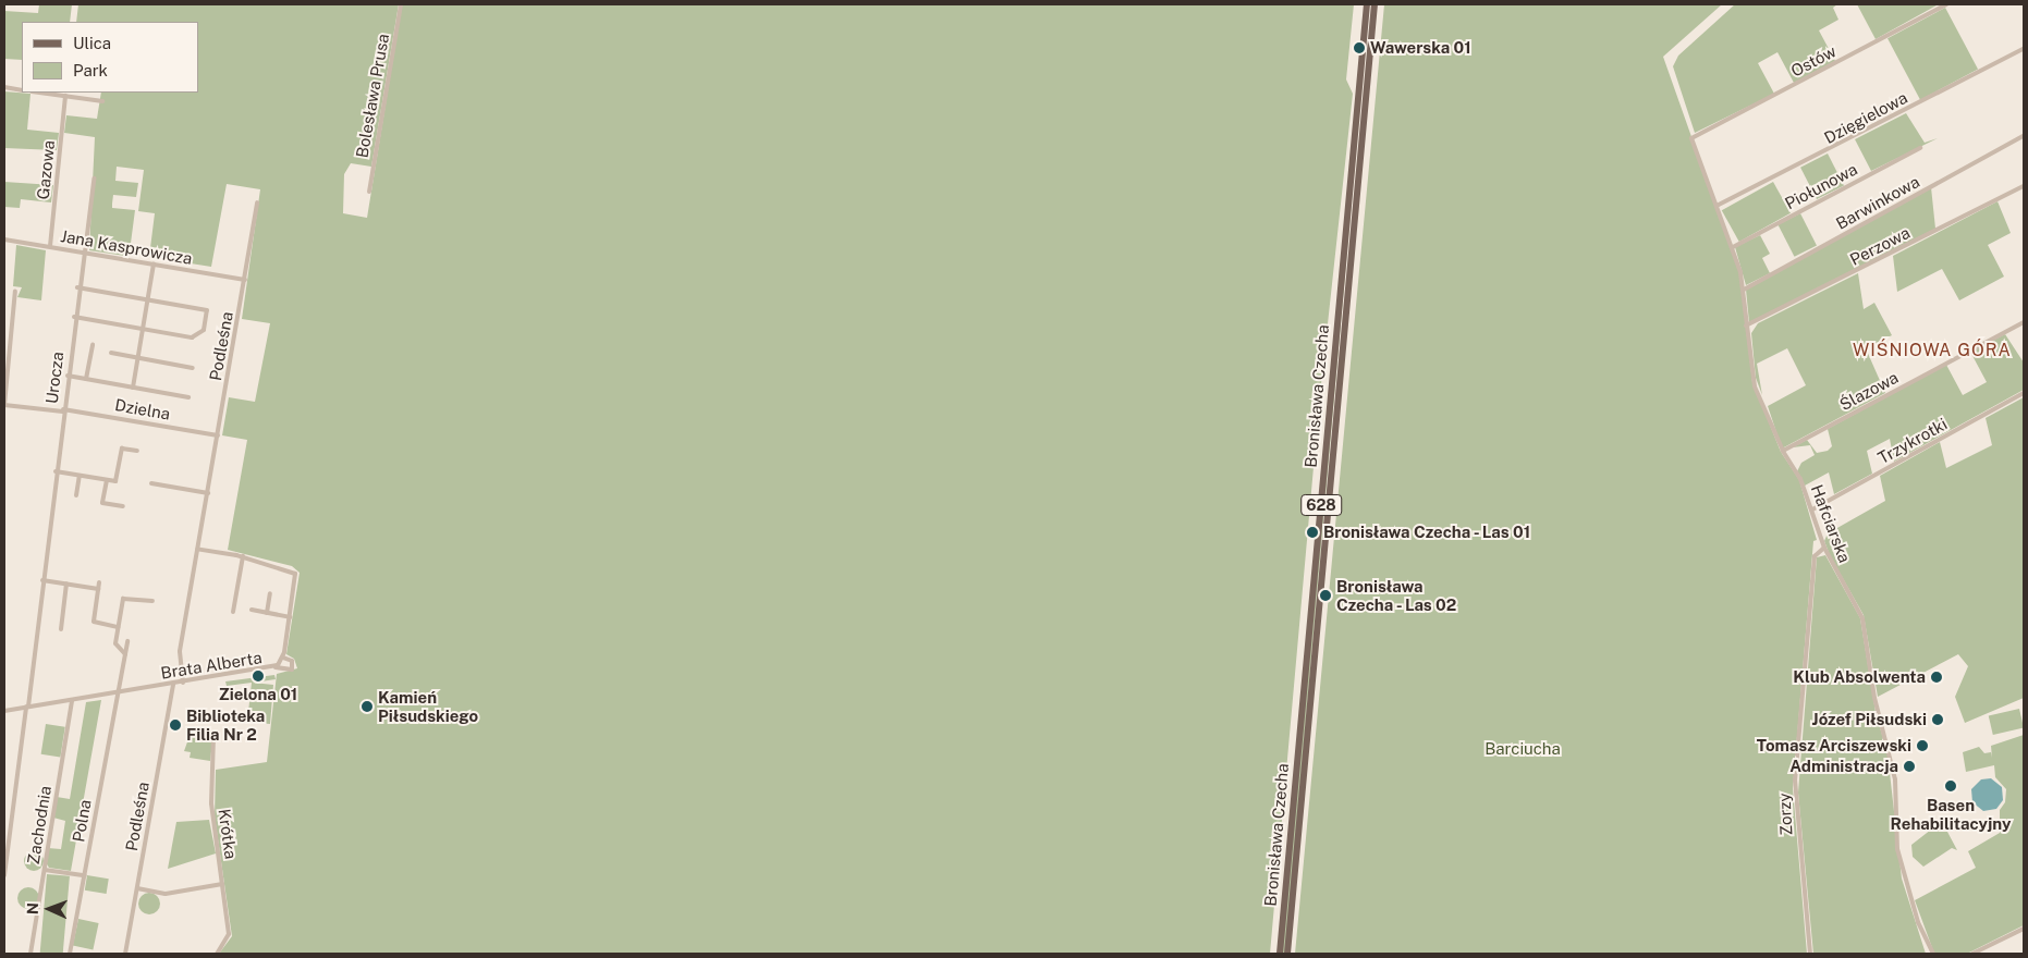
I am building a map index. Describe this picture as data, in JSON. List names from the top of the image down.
{
  "streets": {
    "main road": ["Bronisława Czecha", "628"],
    "street": [
      "Ostów",
      "Bolesława Prusa",
      "Dzięgielowa",
      "Gazowa",
      "Piołunowa",
      "Barwinkowa",
      "Perzowa",
      "Jana Kasprowicza",
      "Podleśna",
      "Urocza",
      "Ślazowa",
      "Dzielna",
      "Trzykrotki",
      "Hafciarska",
      "Brata Alberta",
      "Zorzy",
      "Polna",
      "Zachodnia",
      "Krótka"
    ]
  },
  "crossings": [
    ["Ostów", "Hafciarska"],
    ["Dzięgielowa", "Hafciarska"],
    ["Gazowa", "Jana Kasprowicza"],
    ["Piołunowa", "Hafciarska"],
    ["Barwinkowa", "Hafciarska"],
    ["Perzowa", "Hafciarska"],
    ["Jana Kasprowicza", "Podleśna"],
    ["Jana Kasprowicza", "Urocza"],
    ["Podleśna", "Dzielna"],
    ["Podleśna", "Brata Alberta"],
    ["Urocza", "Dzielna"],
    ["Urocza", "Brata Alberta"],
    ["Ślazowa", "Hafciarska"],
    ["Trzykrotki", "Hafciarska"],
    ["Hafciarska", "Zorzy"],
    ["Brata Alberta", "Polna"],
    ["Brata Alberta", "Zachodnia"]
  ],
  "districts": ["WIŚNIOWA GÓRA"],
  "parks": ["Barciucha"],
  "places": [
    "Wawerska 01",
    "Bronisława Czecha - Las 01",
    "Bronisława Czecha - Las 02",
    "Zielona 01",
    "Klub Absolwenta",
    "Kamień Piłsudskiego",
    "Józef Piłsudski",
    "Biblioteka Filia Nr 2",
    "Tomasz Arciszewski",
    "Administracja",
    "Basen Rehabilitacyjny"
  ],
  "legend": ["Ulica", "Park"],
  "north": "left"
}
